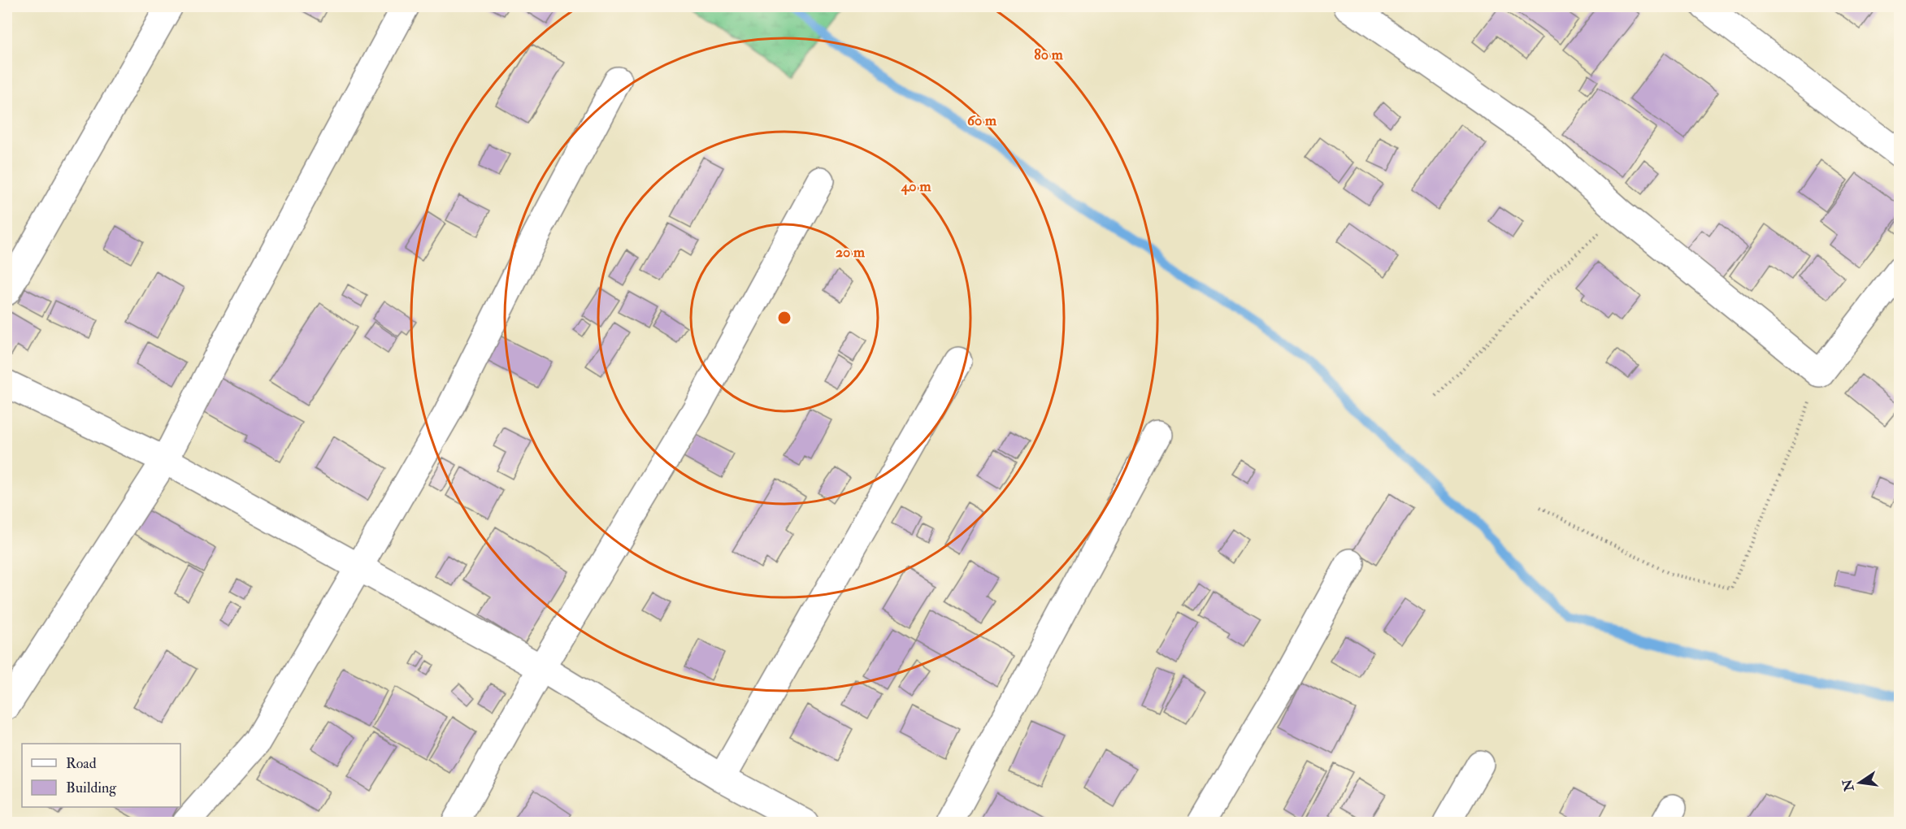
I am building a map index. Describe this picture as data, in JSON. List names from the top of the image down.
{
  "legend": ["Road", "Building"],
  "north": "left",
  "rings": [
    "80 m",
    "60 m",
    "40 m",
    "20 m"
  ]
}
